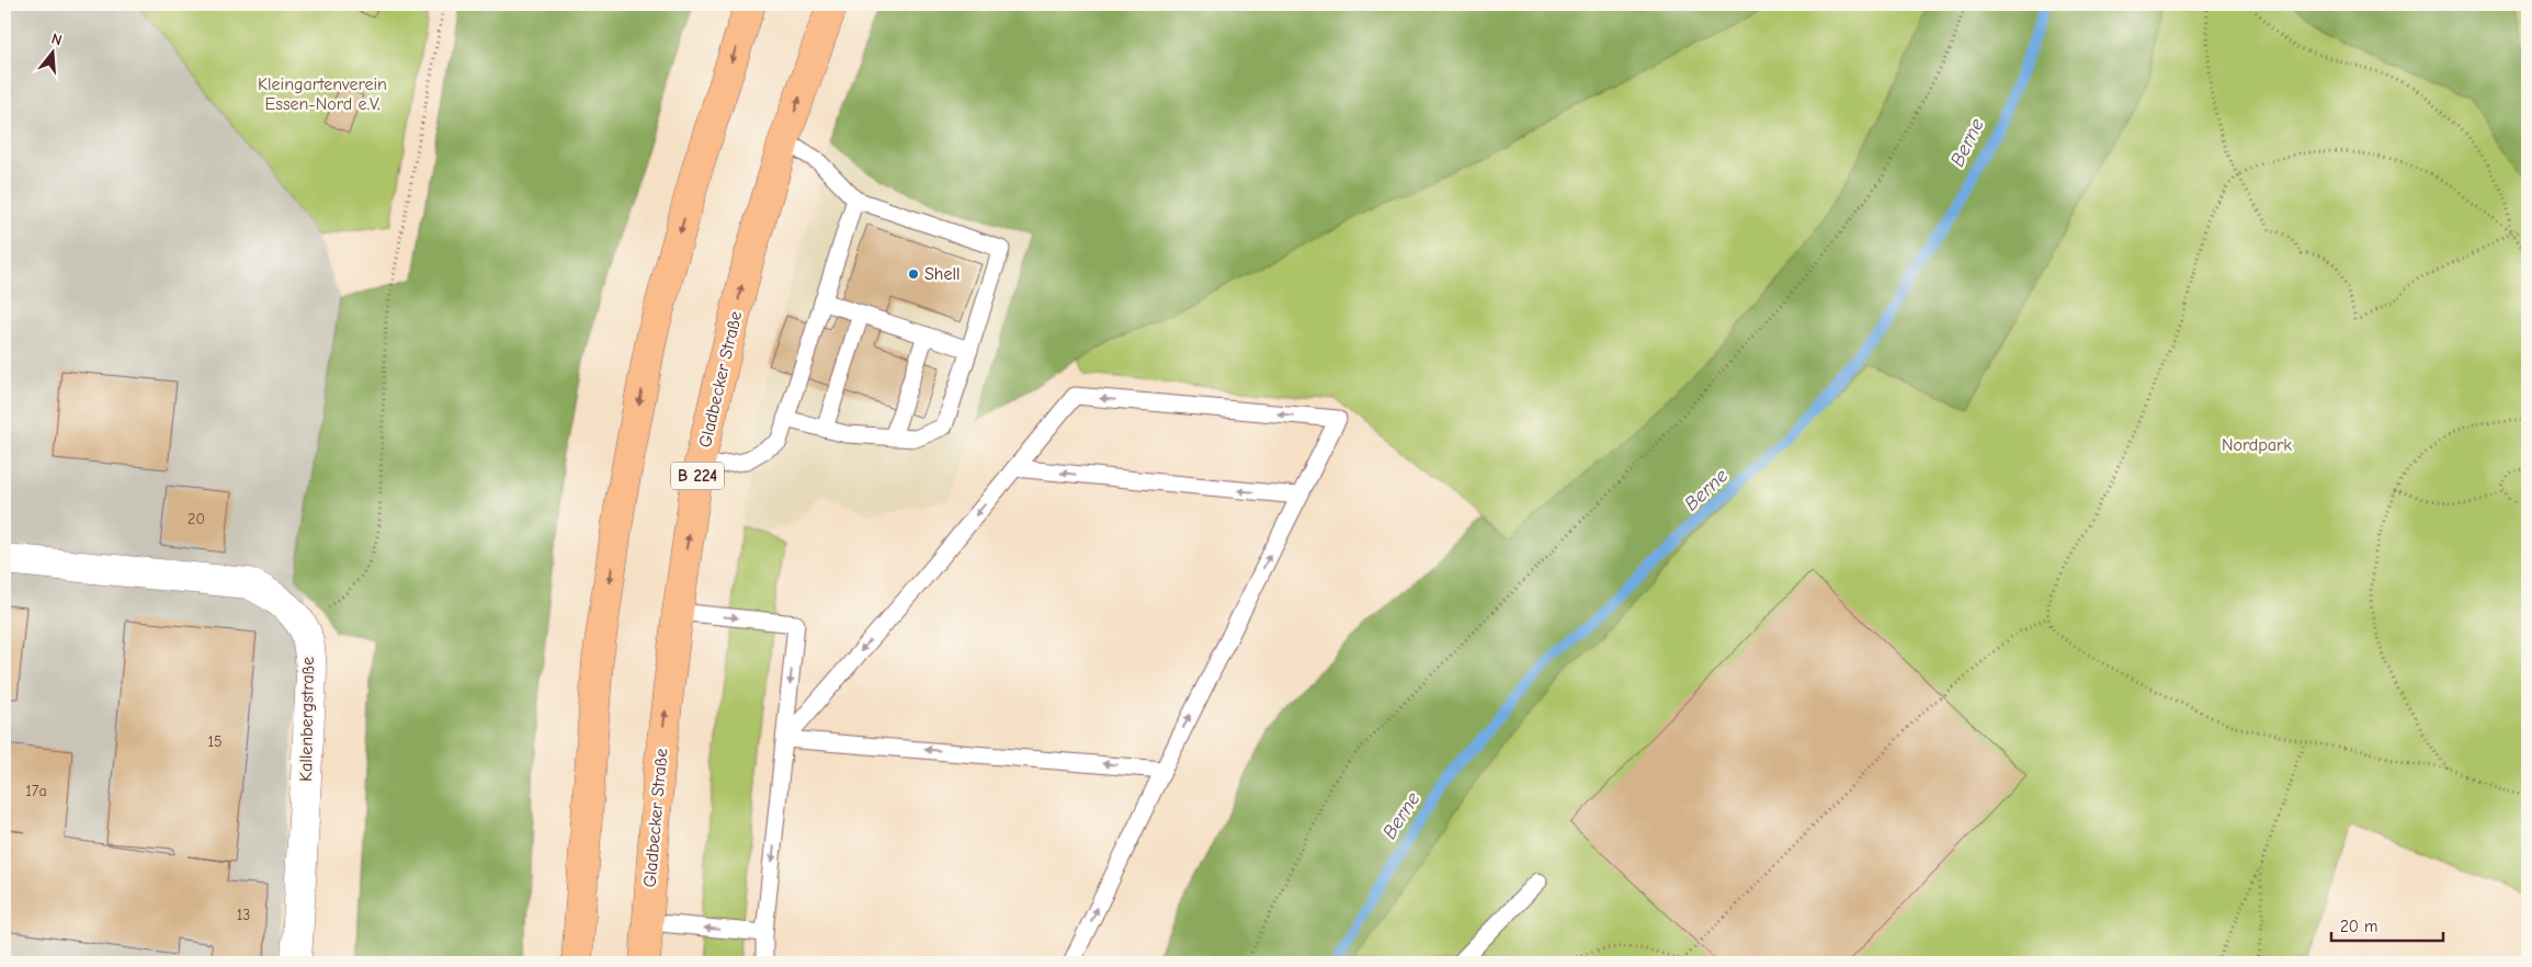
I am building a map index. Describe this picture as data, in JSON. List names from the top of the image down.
{
  "streets": {
    "main road": ["Gladbecker Straße", "B 224"],
    "street": ["Kallenbergstraße"]
  },
  "water": ["Berne"],
  "parks": ["Kleingartenverein Essen-Nord e.V.", "Nordpark"],
  "places": ["Shell"],
  "house_numbers": [
    "20",
    "15",
    "17a",
    "13"
  ],
  "scale_bar": "20 m",
  "north": "top"
}
